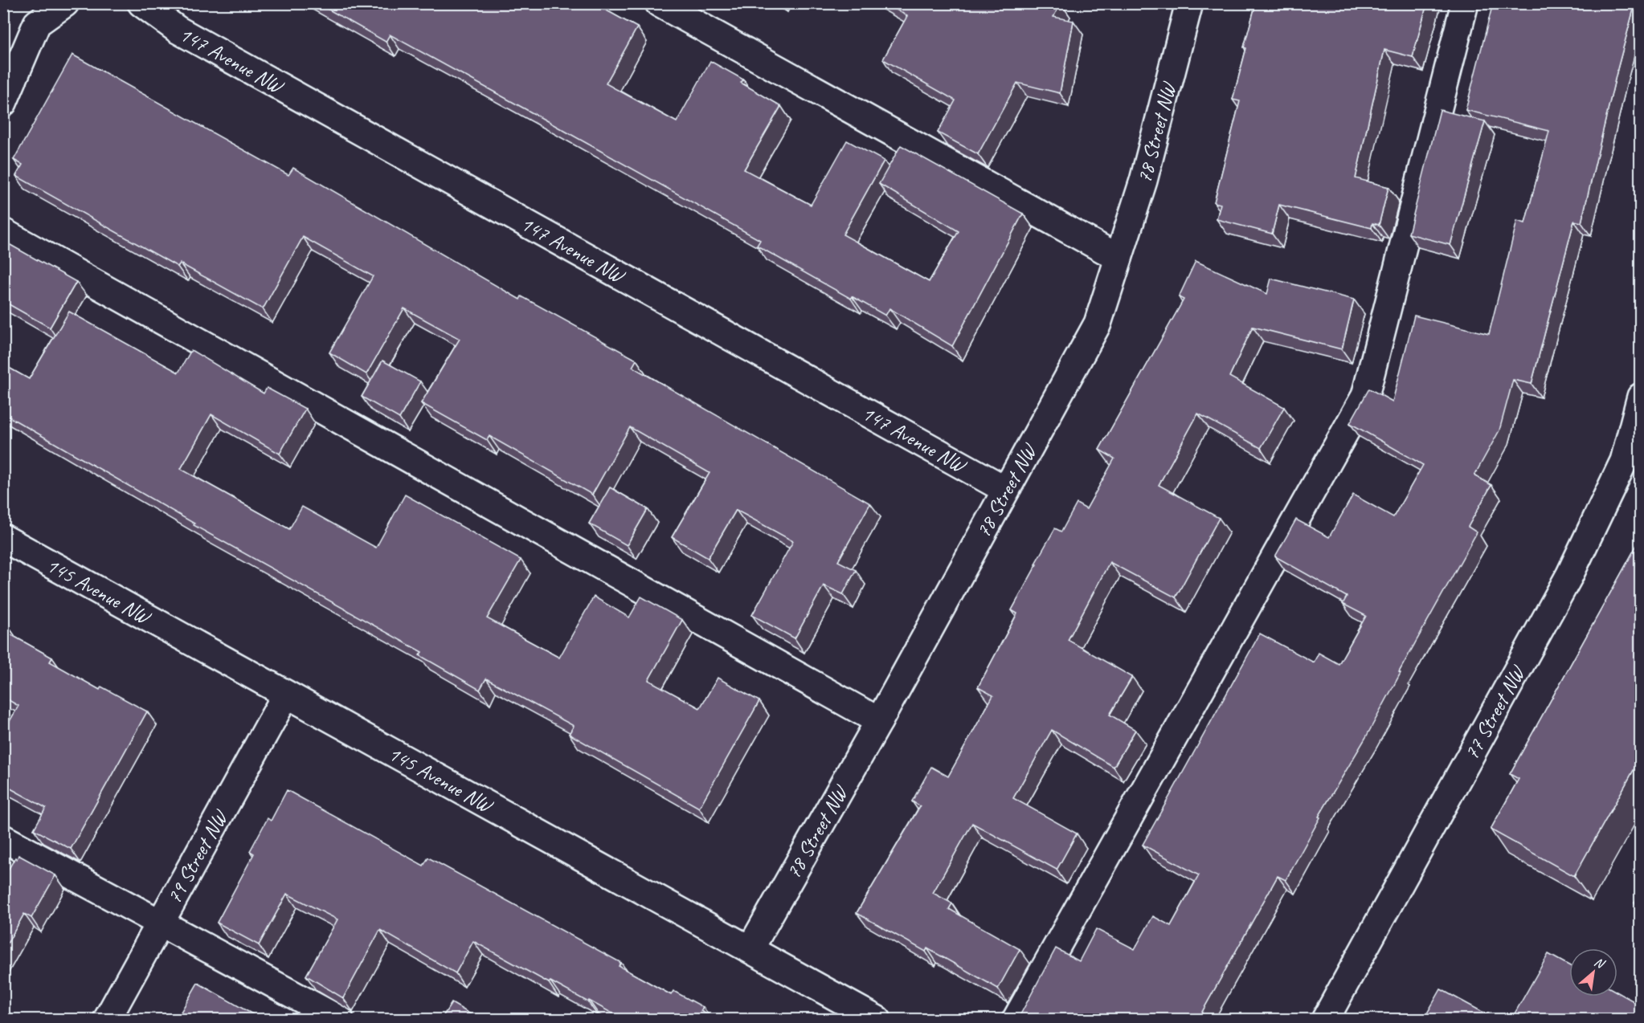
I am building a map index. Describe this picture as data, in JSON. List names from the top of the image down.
{
  "streets": {
    "street": [
      "147 Avenue NW",
      "78 Street NW",
      "145 Avenue NW",
      "77 Street NW",
      "79 Street NW"
    ]
  },
  "crossings": [
    ["147 Avenue NW", "78 Street NW"],
    ["78 Street NW", "145 Avenue NW"],
    ["145 Avenue NW", "79 Street NW"]
  ],
  "north": "top right"
}
